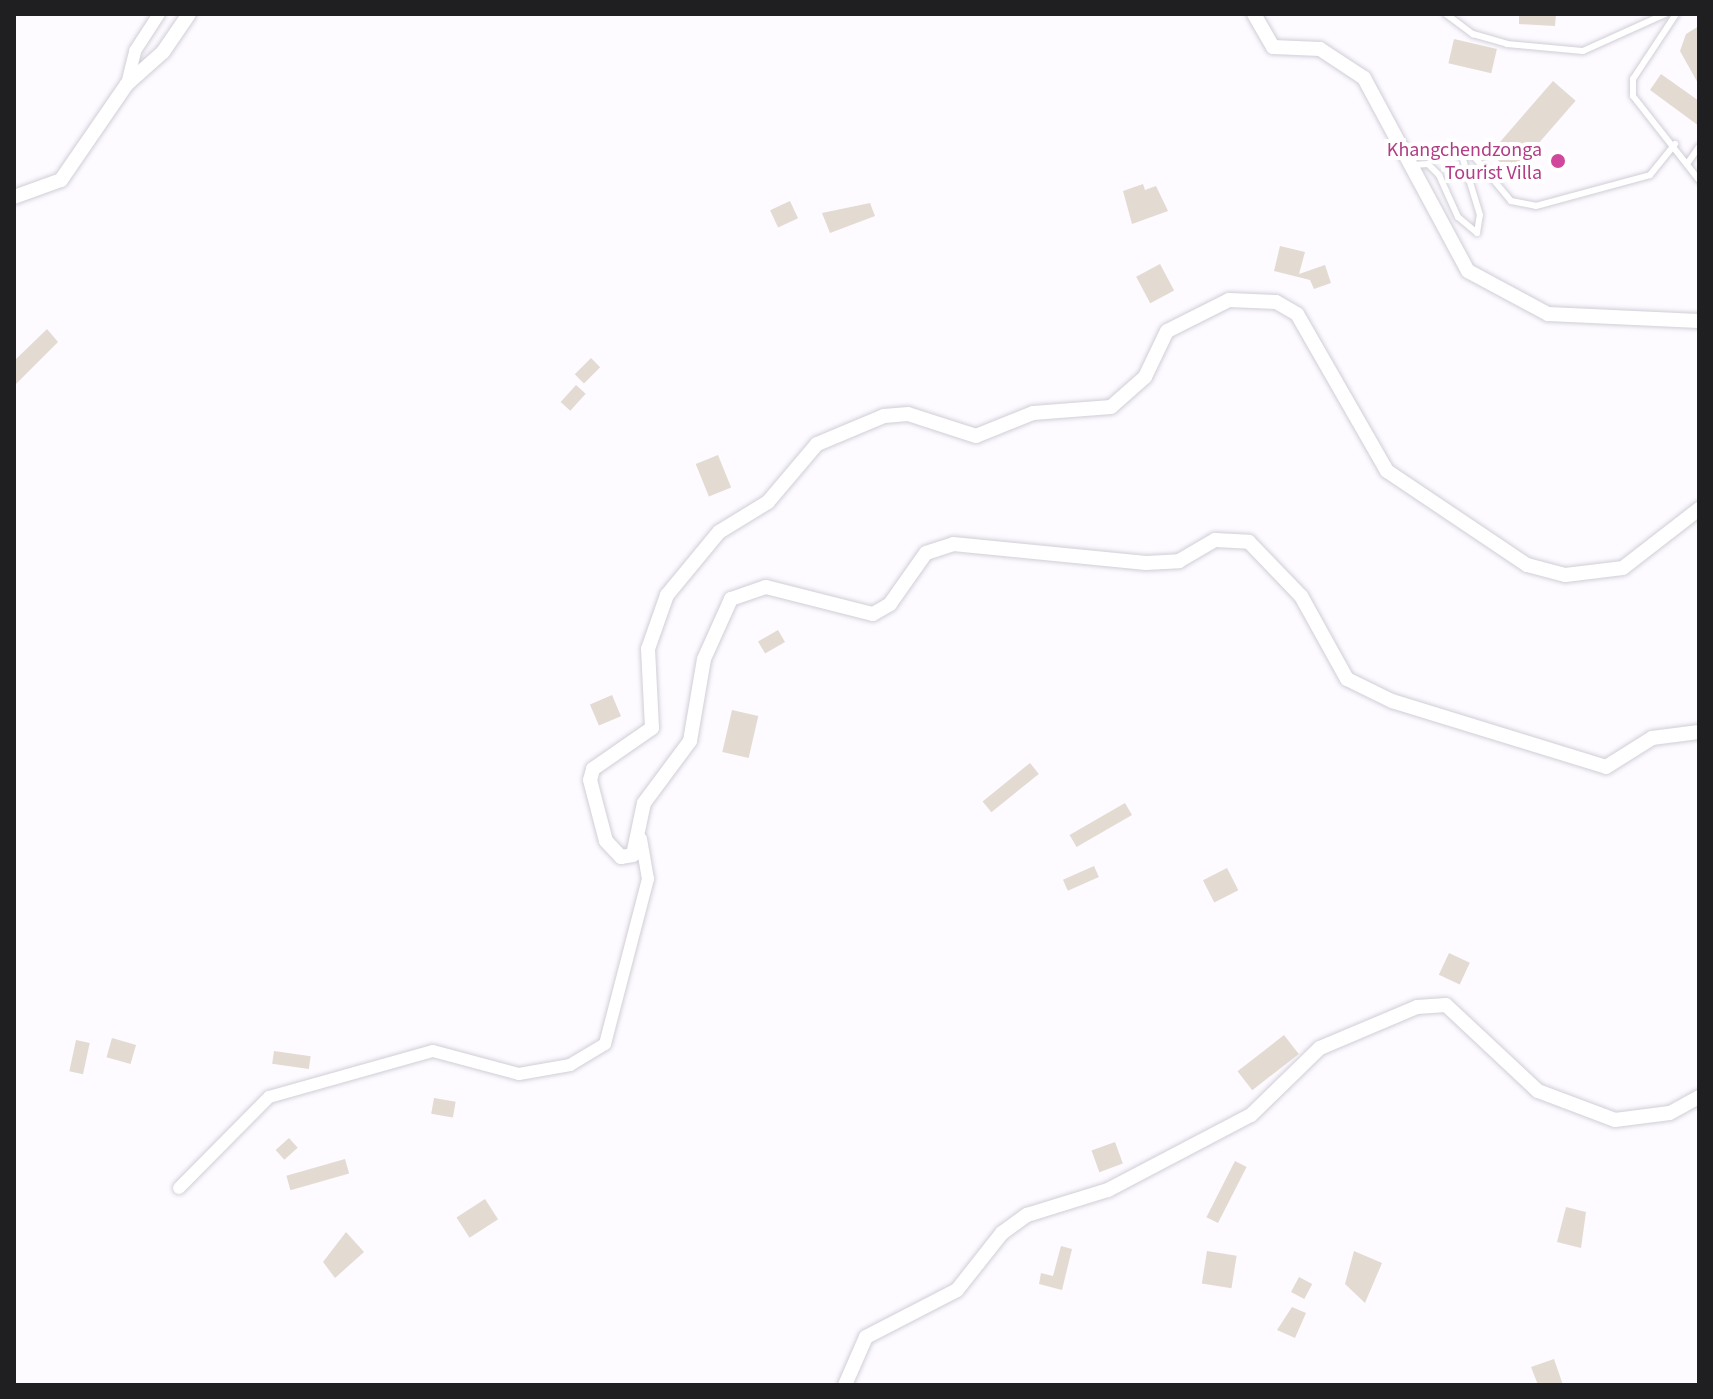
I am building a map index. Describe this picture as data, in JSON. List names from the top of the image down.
{
  "places": ["Khangchendzonga Tourist Villa"]
}
